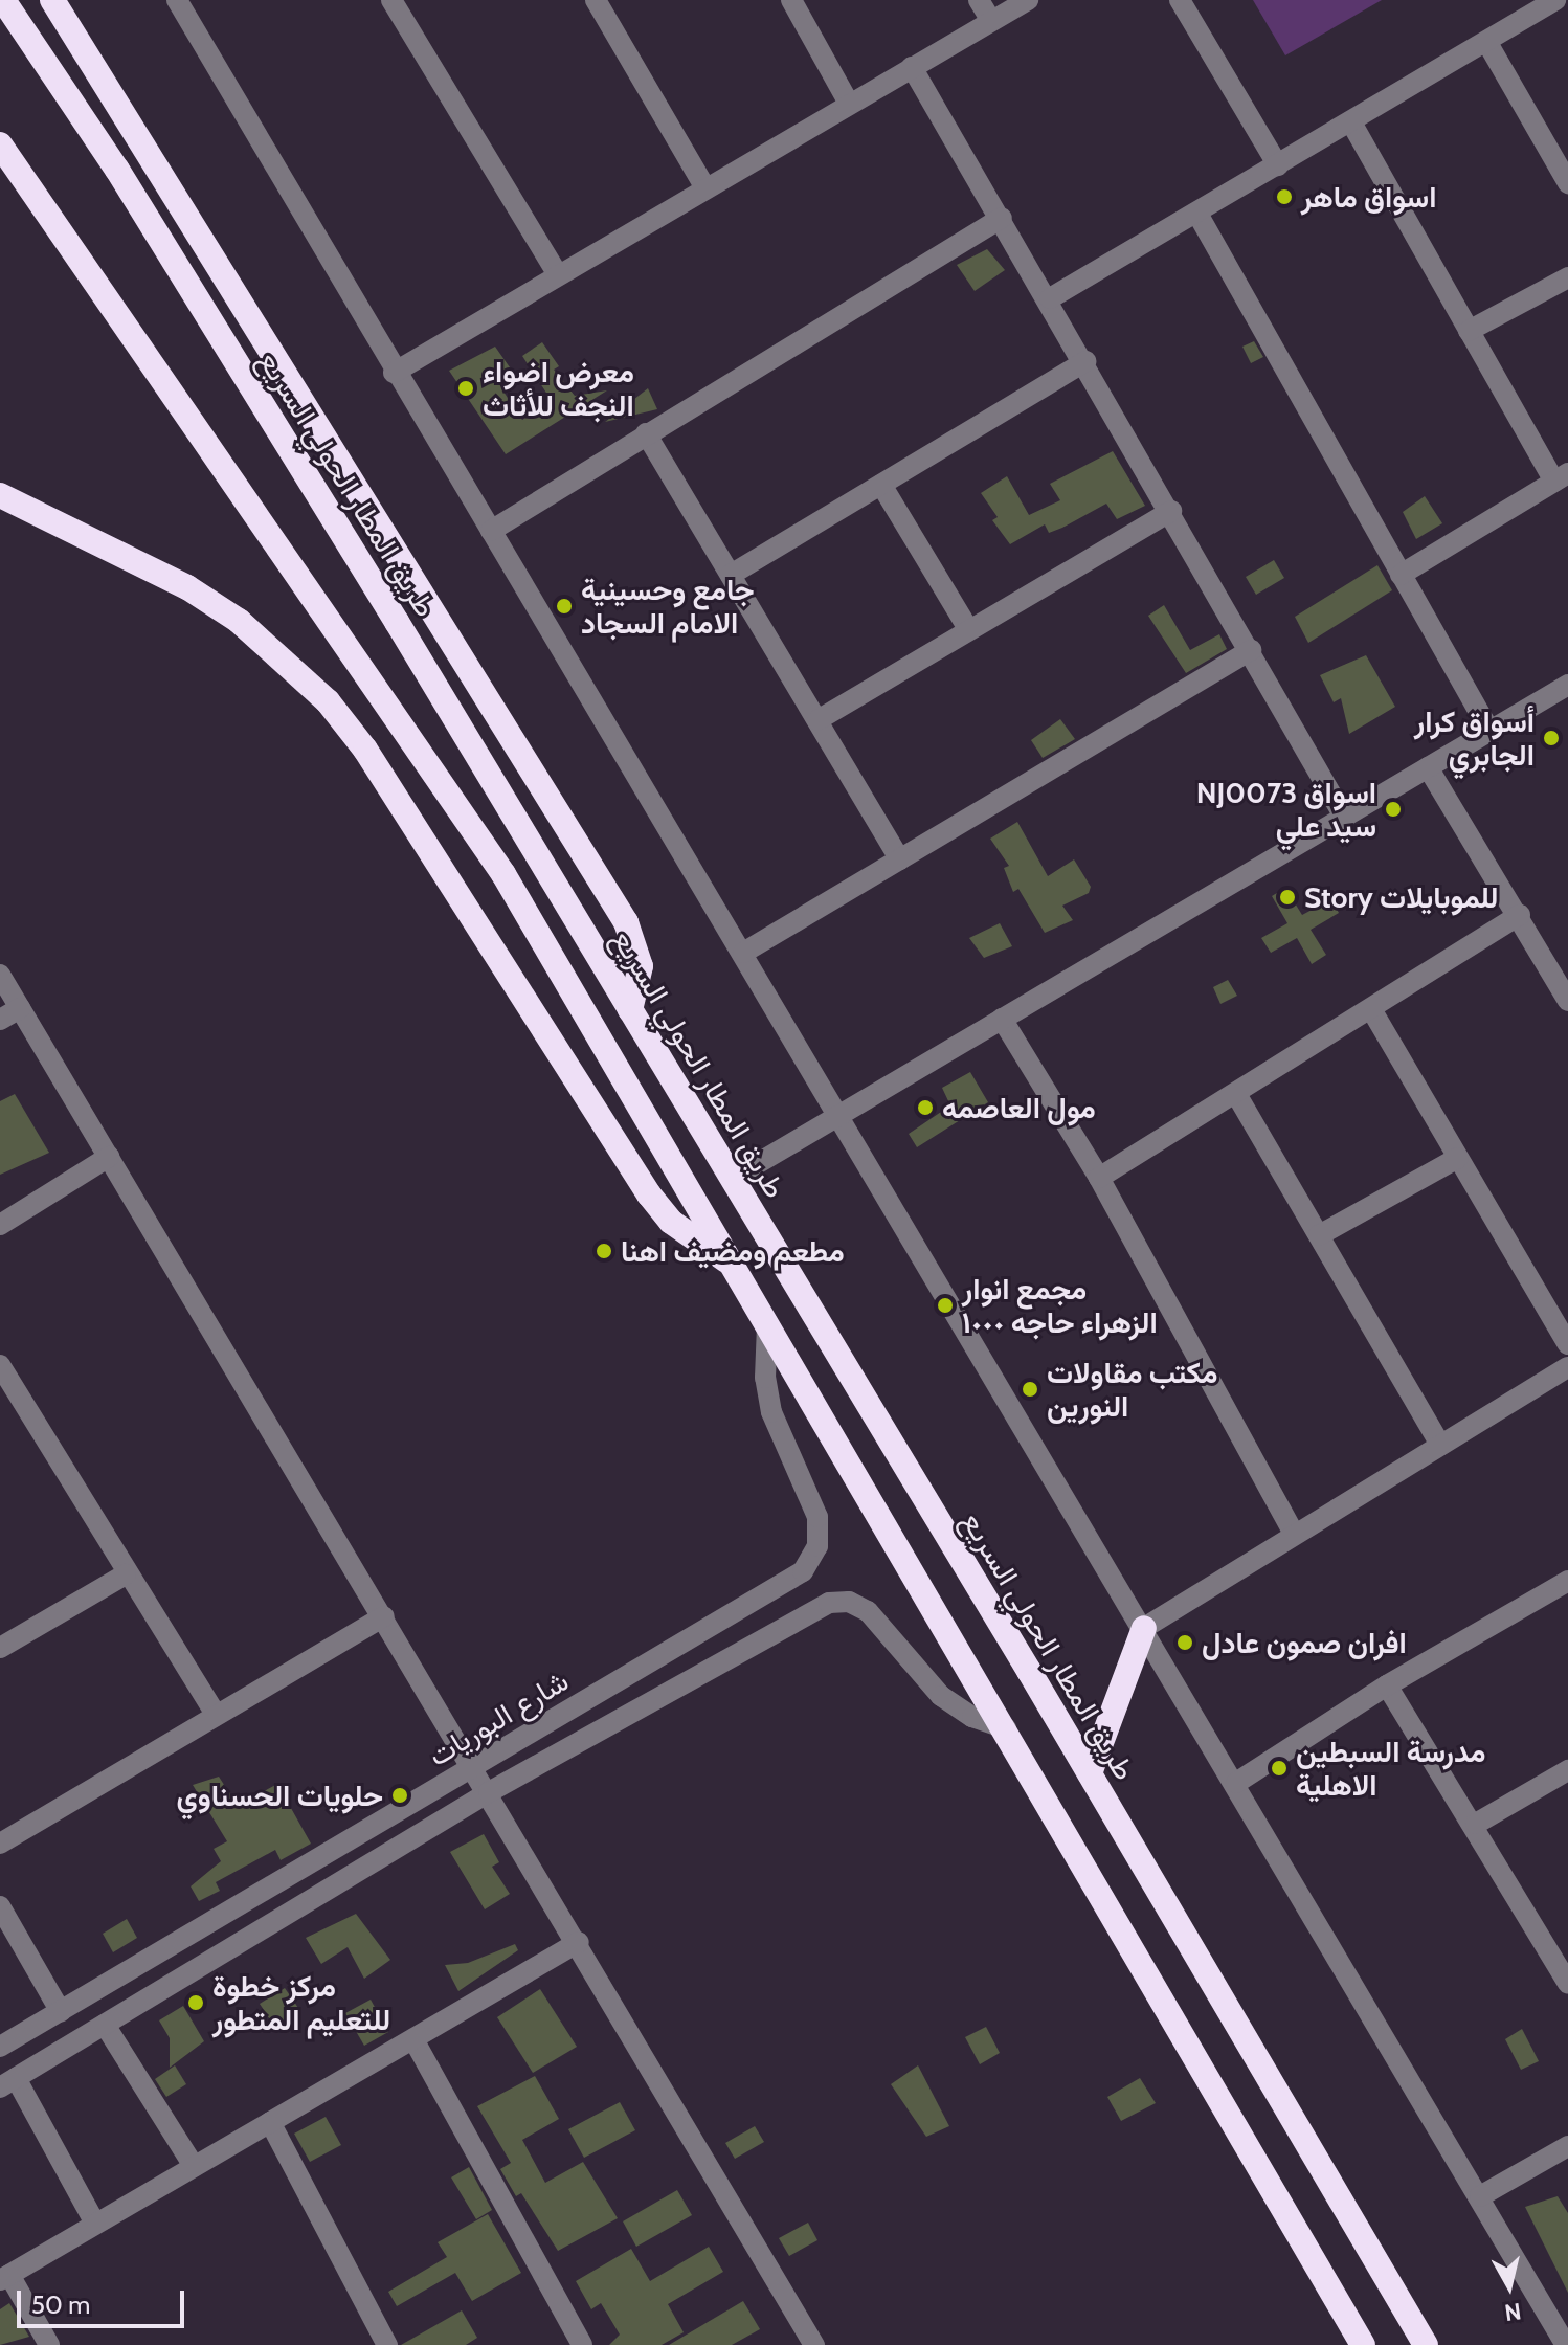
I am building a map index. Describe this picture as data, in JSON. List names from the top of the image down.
{
  "streets": {
    "highway": ["طريق المطار الحولي السريع"],
    "street": ["شارع البوريات"]
  },
  "places": [
    "اسواق ماهر",
    "معرض اضواء النجف للأثاث",
    "جامع وحسينية الامام السجاد",
    "أسواق كرار الجابري",
    "NJ0073 اسواق سيد علي",
    "Story للموبايلات",
    "مول العاصمه",
    "مطعم ومضيف اهنا",
    "مجمع انوار الزهراء حاجه ١٠٠٠",
    "مكتب مقاولات النورين",
    "افران صمون عادل",
    "مدرسة السبطين الاهلية",
    "حلويات الحسناوي",
    "مركز خطوة للتعليم المتطور"
  ],
  "scale_bar": "50 m",
  "north": "bottom"
}
